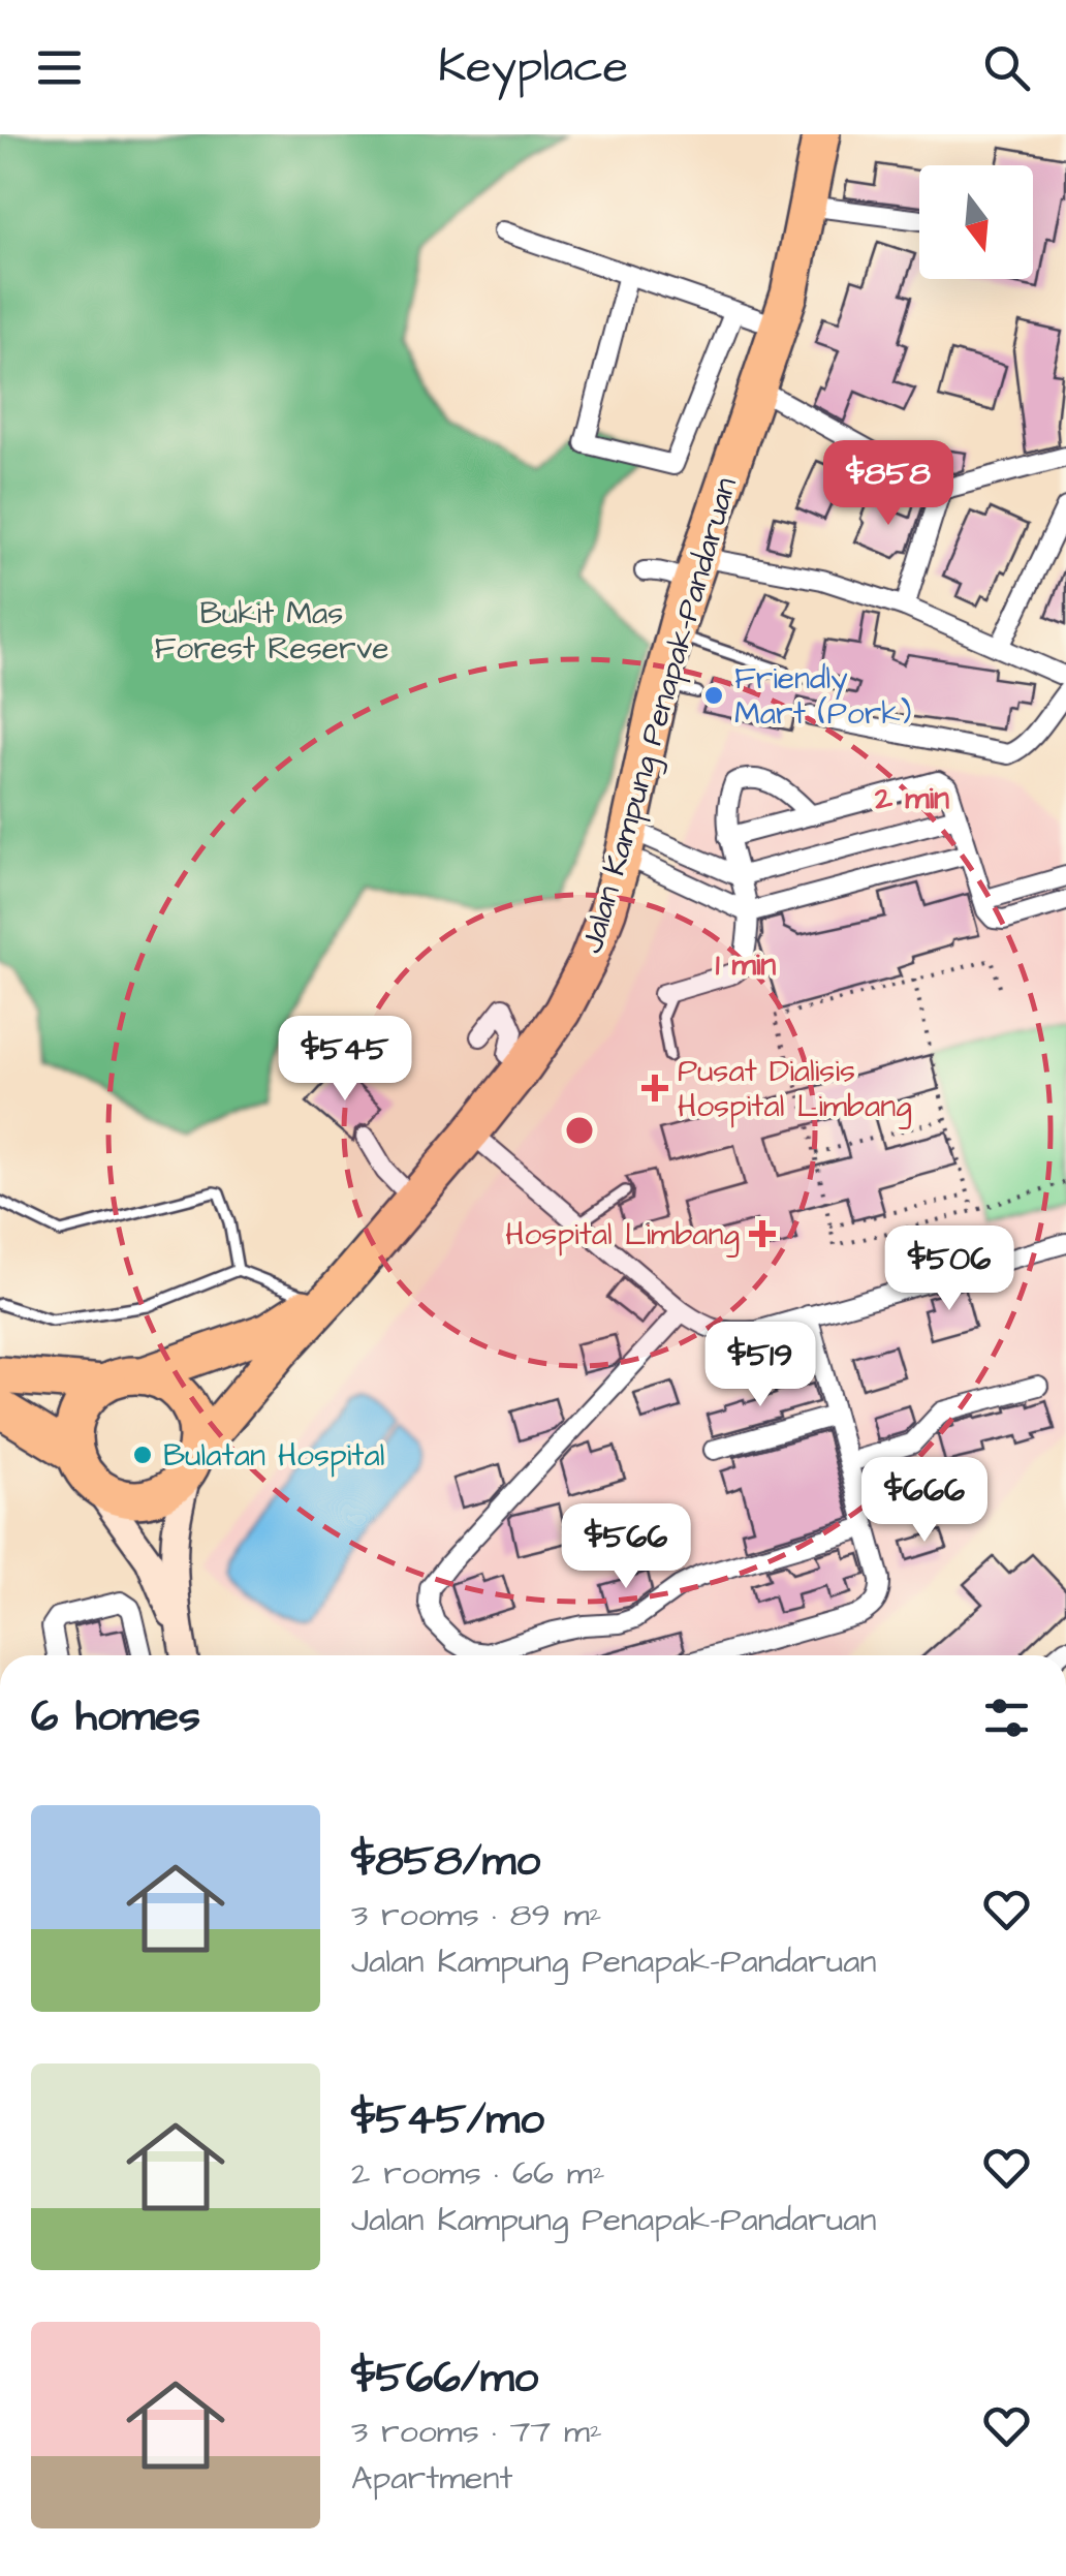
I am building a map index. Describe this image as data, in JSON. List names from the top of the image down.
{
  "streets": {
    "highway": ["Jalan Kampung Penapak-Pandaruan"]
  },
  "parks": ["Bukit Mas Forest Reserve"],
  "places": {
    "other": ["Friendly Mart (Pork)", "Bulatan Hospital"],
    "health": ["Pusat Dialisis Hospital Limbang", "Hospital Limbang"]
  },
  "north": "bottom",
  "page": {
    "header": "Keyplace",
    "price": [
      "$858",
      "$545",
      "$506",
      "$519",
      "$666",
      "$566"
    ],
    "heading": "6 homes",
    "list": [
      {
        "name": "$858/mo",
        "note": "3 rooms · 89 m² · Jalan Kampung Penapak-Pandaruan"
      },
      {
        "name": "$545/mo",
        "note": "2 rooms · 66 m² · Jalan Kampung Penapak-Pandaruan"
      },
      {
        "name": "$566/mo",
        "note": "3 rooms · 77 m² · Apartment"
      }
    ]
  },
  "rings": ["2 min", "1 min"]
}
